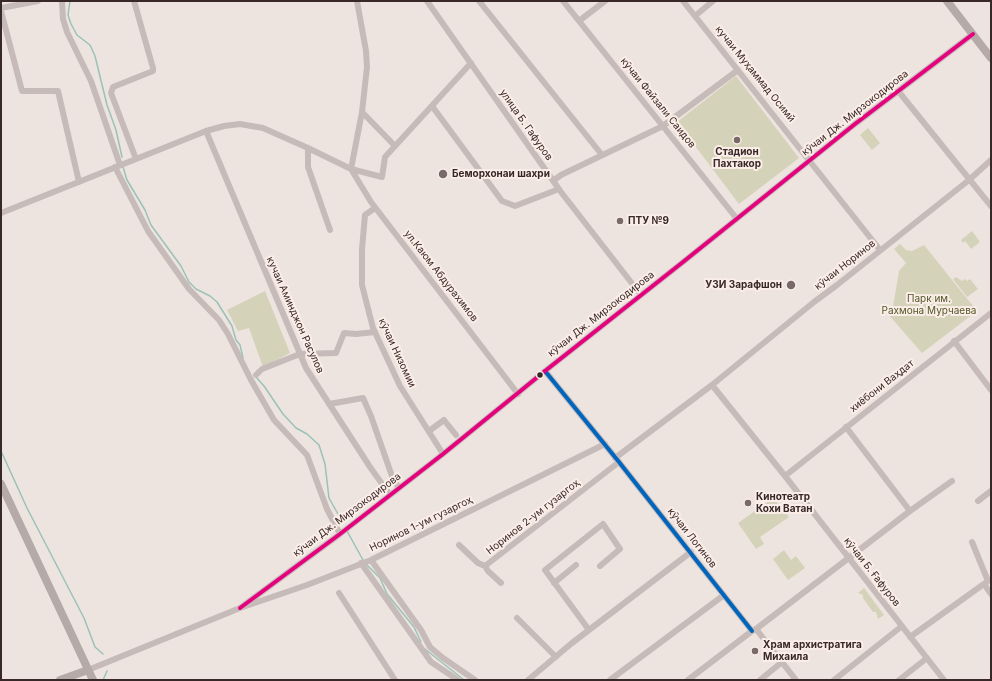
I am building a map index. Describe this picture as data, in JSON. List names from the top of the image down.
{
  "streets": {
    "street": [
      "кучаи Муҳаммад Осимй",
      "кӯчаи Файзали Саидов",
      "кӯчаи Дж. Мирзокодирова",
      "улица Б. Гафуров",
      "кӯчаи Норинов",
      "ул.Каюм Абдурахимов",
      "кучаи Аминджон Расулов",
      "кӯчаи Низомии",
      "хиёбони Ваҳдат",
      "Норинов 2-ум гузаргоҳ",
      "Норинов 1-ум гузаргоҳ",
      "кӯчаи Логинов",
      "кӯчаи Б. Ғафуров"
    ]
  },
  "crossings": [
    ["кучаи Муҳаммад Осимй", "кӯчаи Дж. Мирзокодирова"],
    ["кучаи Муҳаммад Осимй", "кӯчаи Норинов"],
    ["кӯчаи Файзали Саидов", "кӯчаи Дж. Мирзокодирова"],
    ["кӯчаи Дж. Мирзокодирова", "улица Б. Гафуров"],
    ["кӯчаи Дж. Мирзокодирова", "ул.Каюм Абдурахимов"],
    ["кӯчаи Дж. Мирзокодирова", "кучаи Аминджон Расулов"],
    ["кӯчаи Дж. Мирзокодирова", "кӯчаи Низомии"],
    ["кӯчаи Дж. Мирзокодирова", "Норинов 1-ум гузаргоҳ"],
    ["кӯчаи Норинов", "Норинов 2-ум гузаргоҳ"],
    ["кӯчаи Норинов", "кӯчаи Логинов"],
    ["кӯчаи Норинов", "кӯчаи Б. Ғафуров"],
    ["ул.Каюм Абдурахимов", "кӯчаи Низомии"],
    ["хиёбони Ваҳдат", "кӯчаи Б. Ғафуров"],
    ["Норинов 2-ум гузаргоҳ", "кӯчаи Логинов"],
    ["Норинов 1-ум гузаргоҳ", "кӯчаи Логинов"]
  ],
  "parks": ["Парк им. Рахмона Мурчаева"],
  "places": [
    "Стадион Пахтакор",
    "Беморхонаи шахри",
    "ПТУ №9",
    "УЗИ Зарафшон",
    "Кинотеатр Кохи Ватан",
    "Храм архистратига Михаила"
  ]
}
